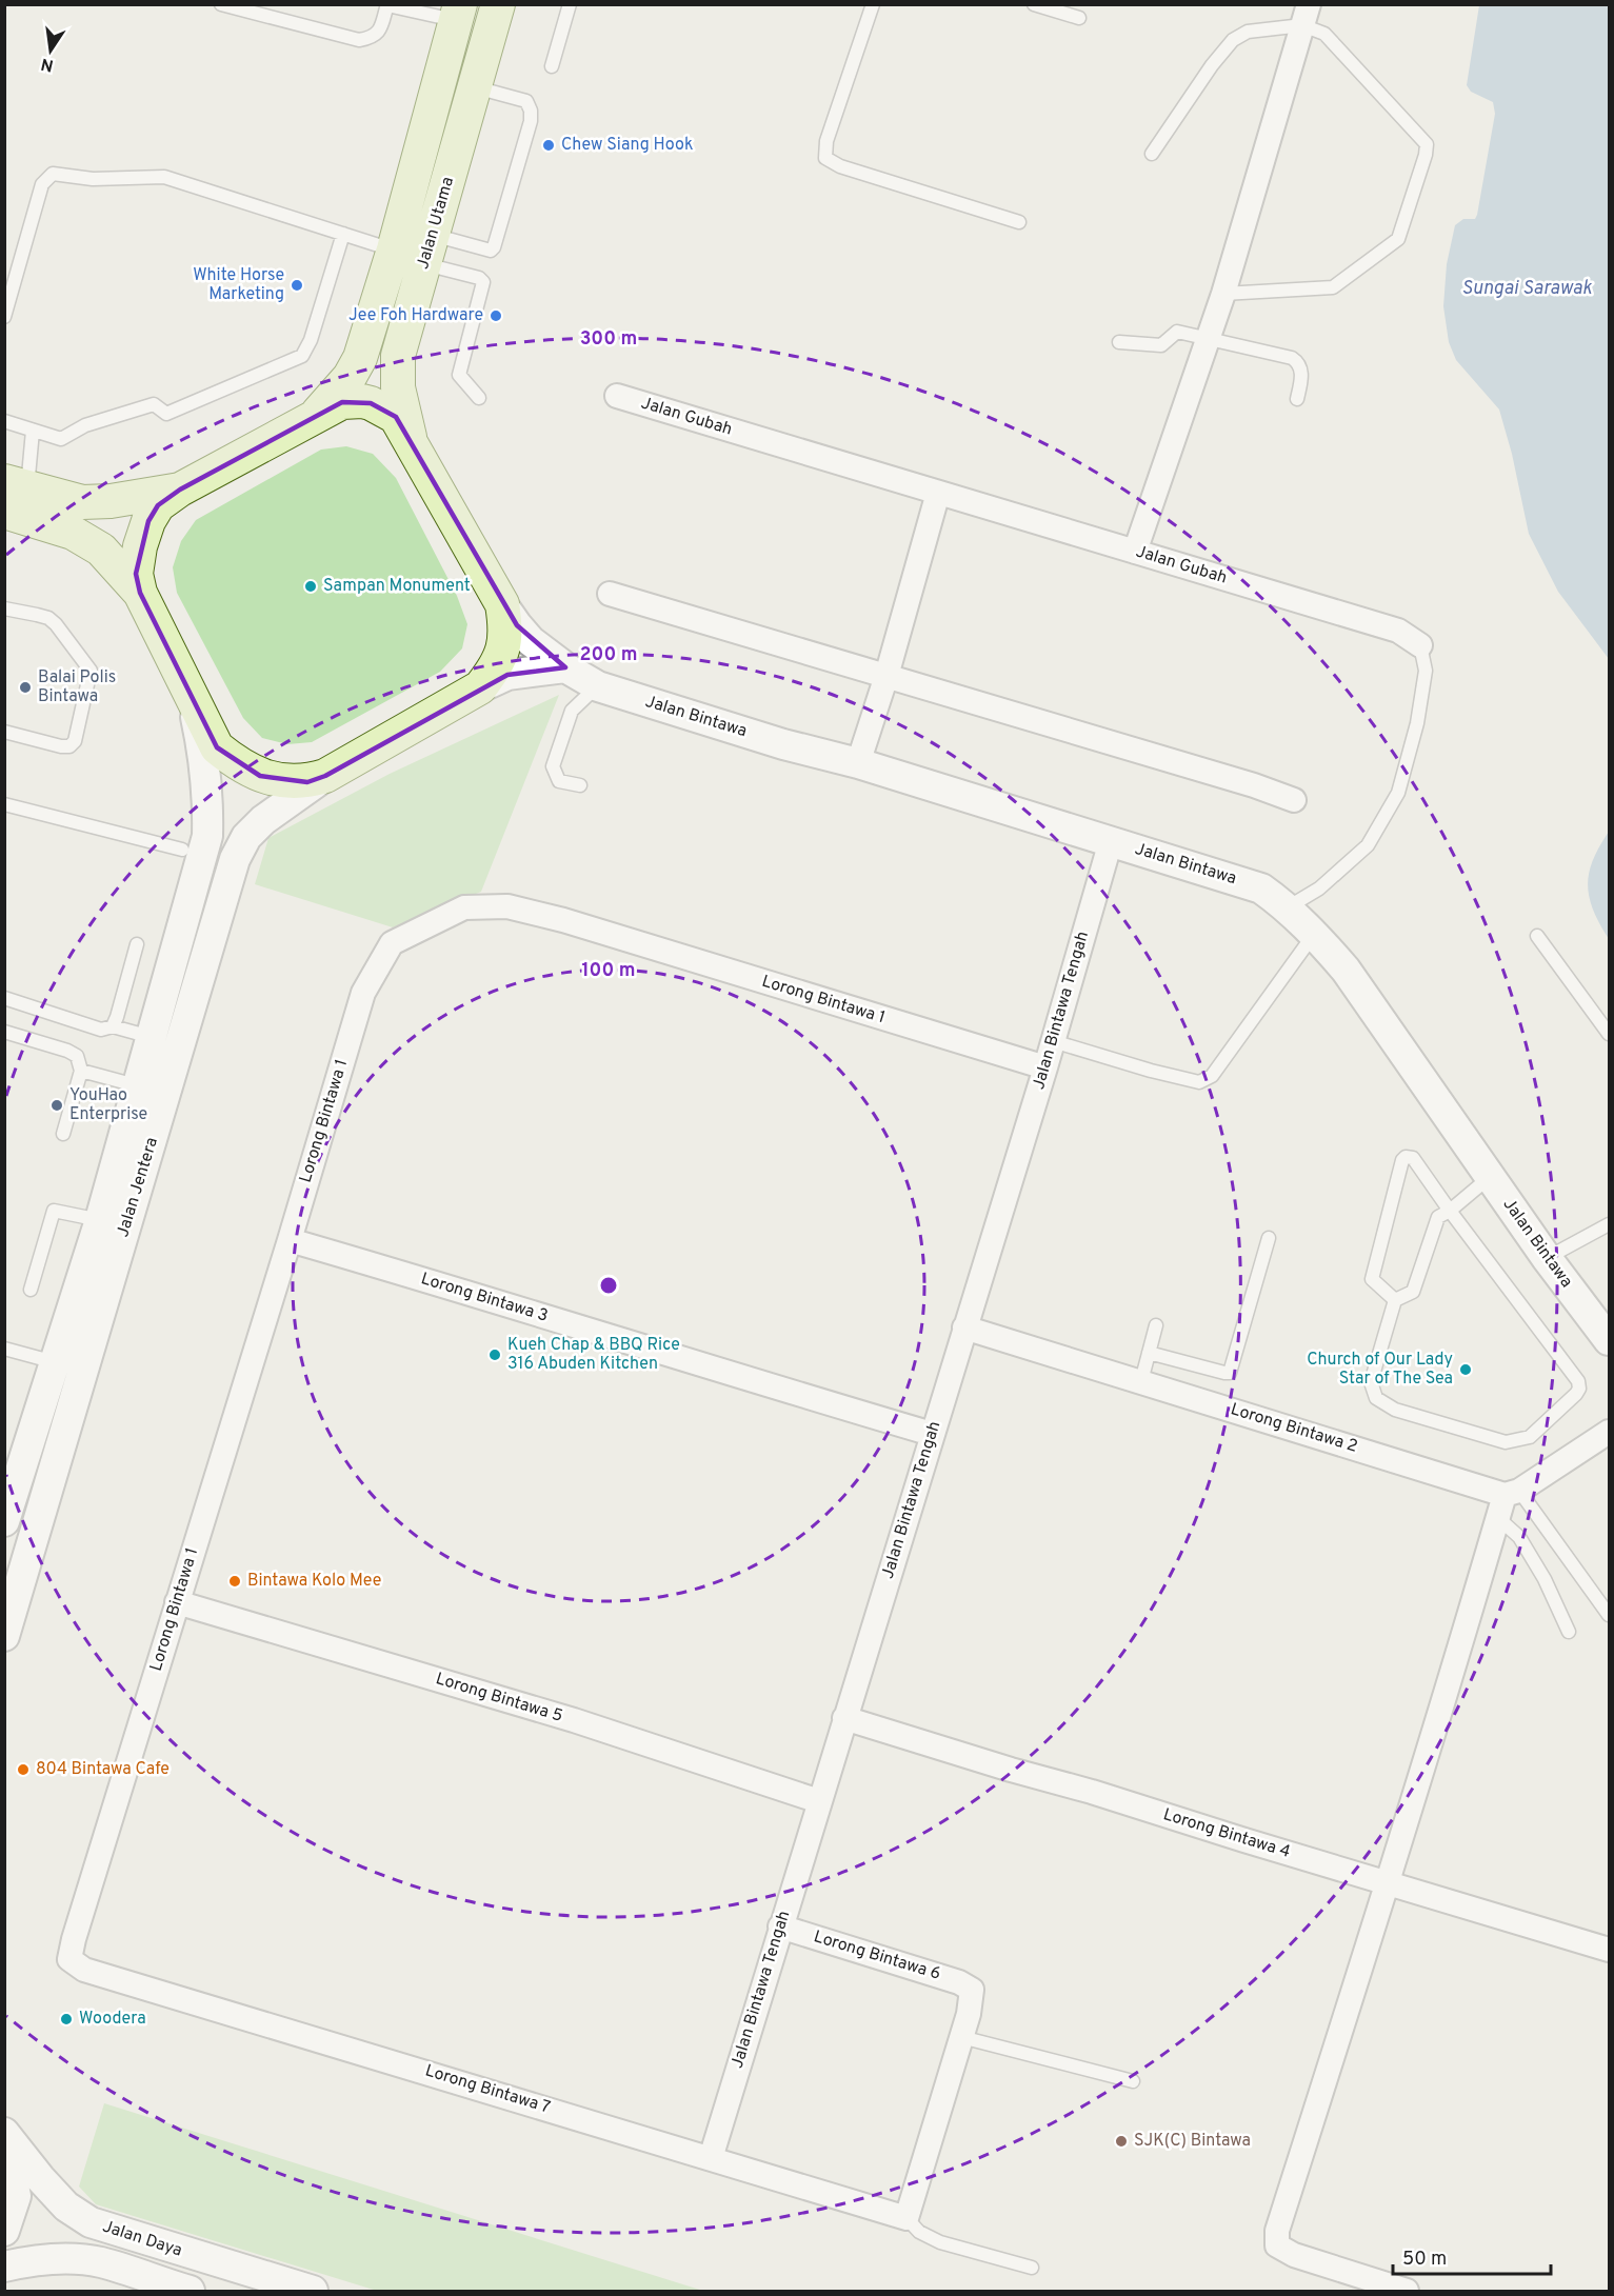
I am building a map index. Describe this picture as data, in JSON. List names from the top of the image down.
{
  "streets": {
    "main road": ["Jalan Utama"],
    "street": [
      "Jalan Gubah",
      "Jalan Bintawa",
      "Lorong Bintawa 1",
      "Jalan Bintawa Tengah",
      "Jalan Jentera",
      "Lorong Bintawa 3",
      "Lorong Bintawa 2",
      "Lorong Bintawa 5",
      "Lorong Bintawa 4",
      "Lorong Bintawa 6",
      "Lorong Bintawa 7",
      "Jalan Daya"
    ]
  },
  "crossings": [
    ["Jalan Bintawa", "Jalan Bintawa Tengah"],
    ["Lorong Bintawa 1", "Jalan Bintawa Tengah"],
    ["Lorong Bintawa 1", "Lorong Bintawa 3"],
    ["Lorong Bintawa 1", "Lorong Bintawa 5"],
    ["Lorong Bintawa 1", "Lorong Bintawa 7"],
    ["Jalan Bintawa Tengah", "Lorong Bintawa 3"],
    ["Jalan Bintawa Tengah", "Lorong Bintawa 2"],
    ["Jalan Bintawa Tengah", "Lorong Bintawa 5"],
    ["Jalan Bintawa Tengah", "Lorong Bintawa 4"],
    ["Jalan Bintawa Tengah", "Lorong Bintawa 6"],
    ["Jalan Bintawa Tengah", "Lorong Bintawa 7"]
  ],
  "water": ["Sungai Sarawak"],
  "places": [
    "Chew Siang Hook",
    "White Horse Marketing",
    "Jee Foh Hardware",
    "Sampan Monument",
    "Balai Polis Bintawa",
    "YouHao Enterprise",
    "Kueh Chap & BBQ Rice 316 Abuden Kitchen",
    "Church of Our Lady Star of The Sea",
    "Bintawa Kolo Mee",
    "804 Bintawa Cafe",
    "Woodera",
    "SJK(C) Bintawa"
  ],
  "scale_bar": "50 m",
  "north": "bottom",
  "rings": ["300 m", "200 m", "100 m"]
}
